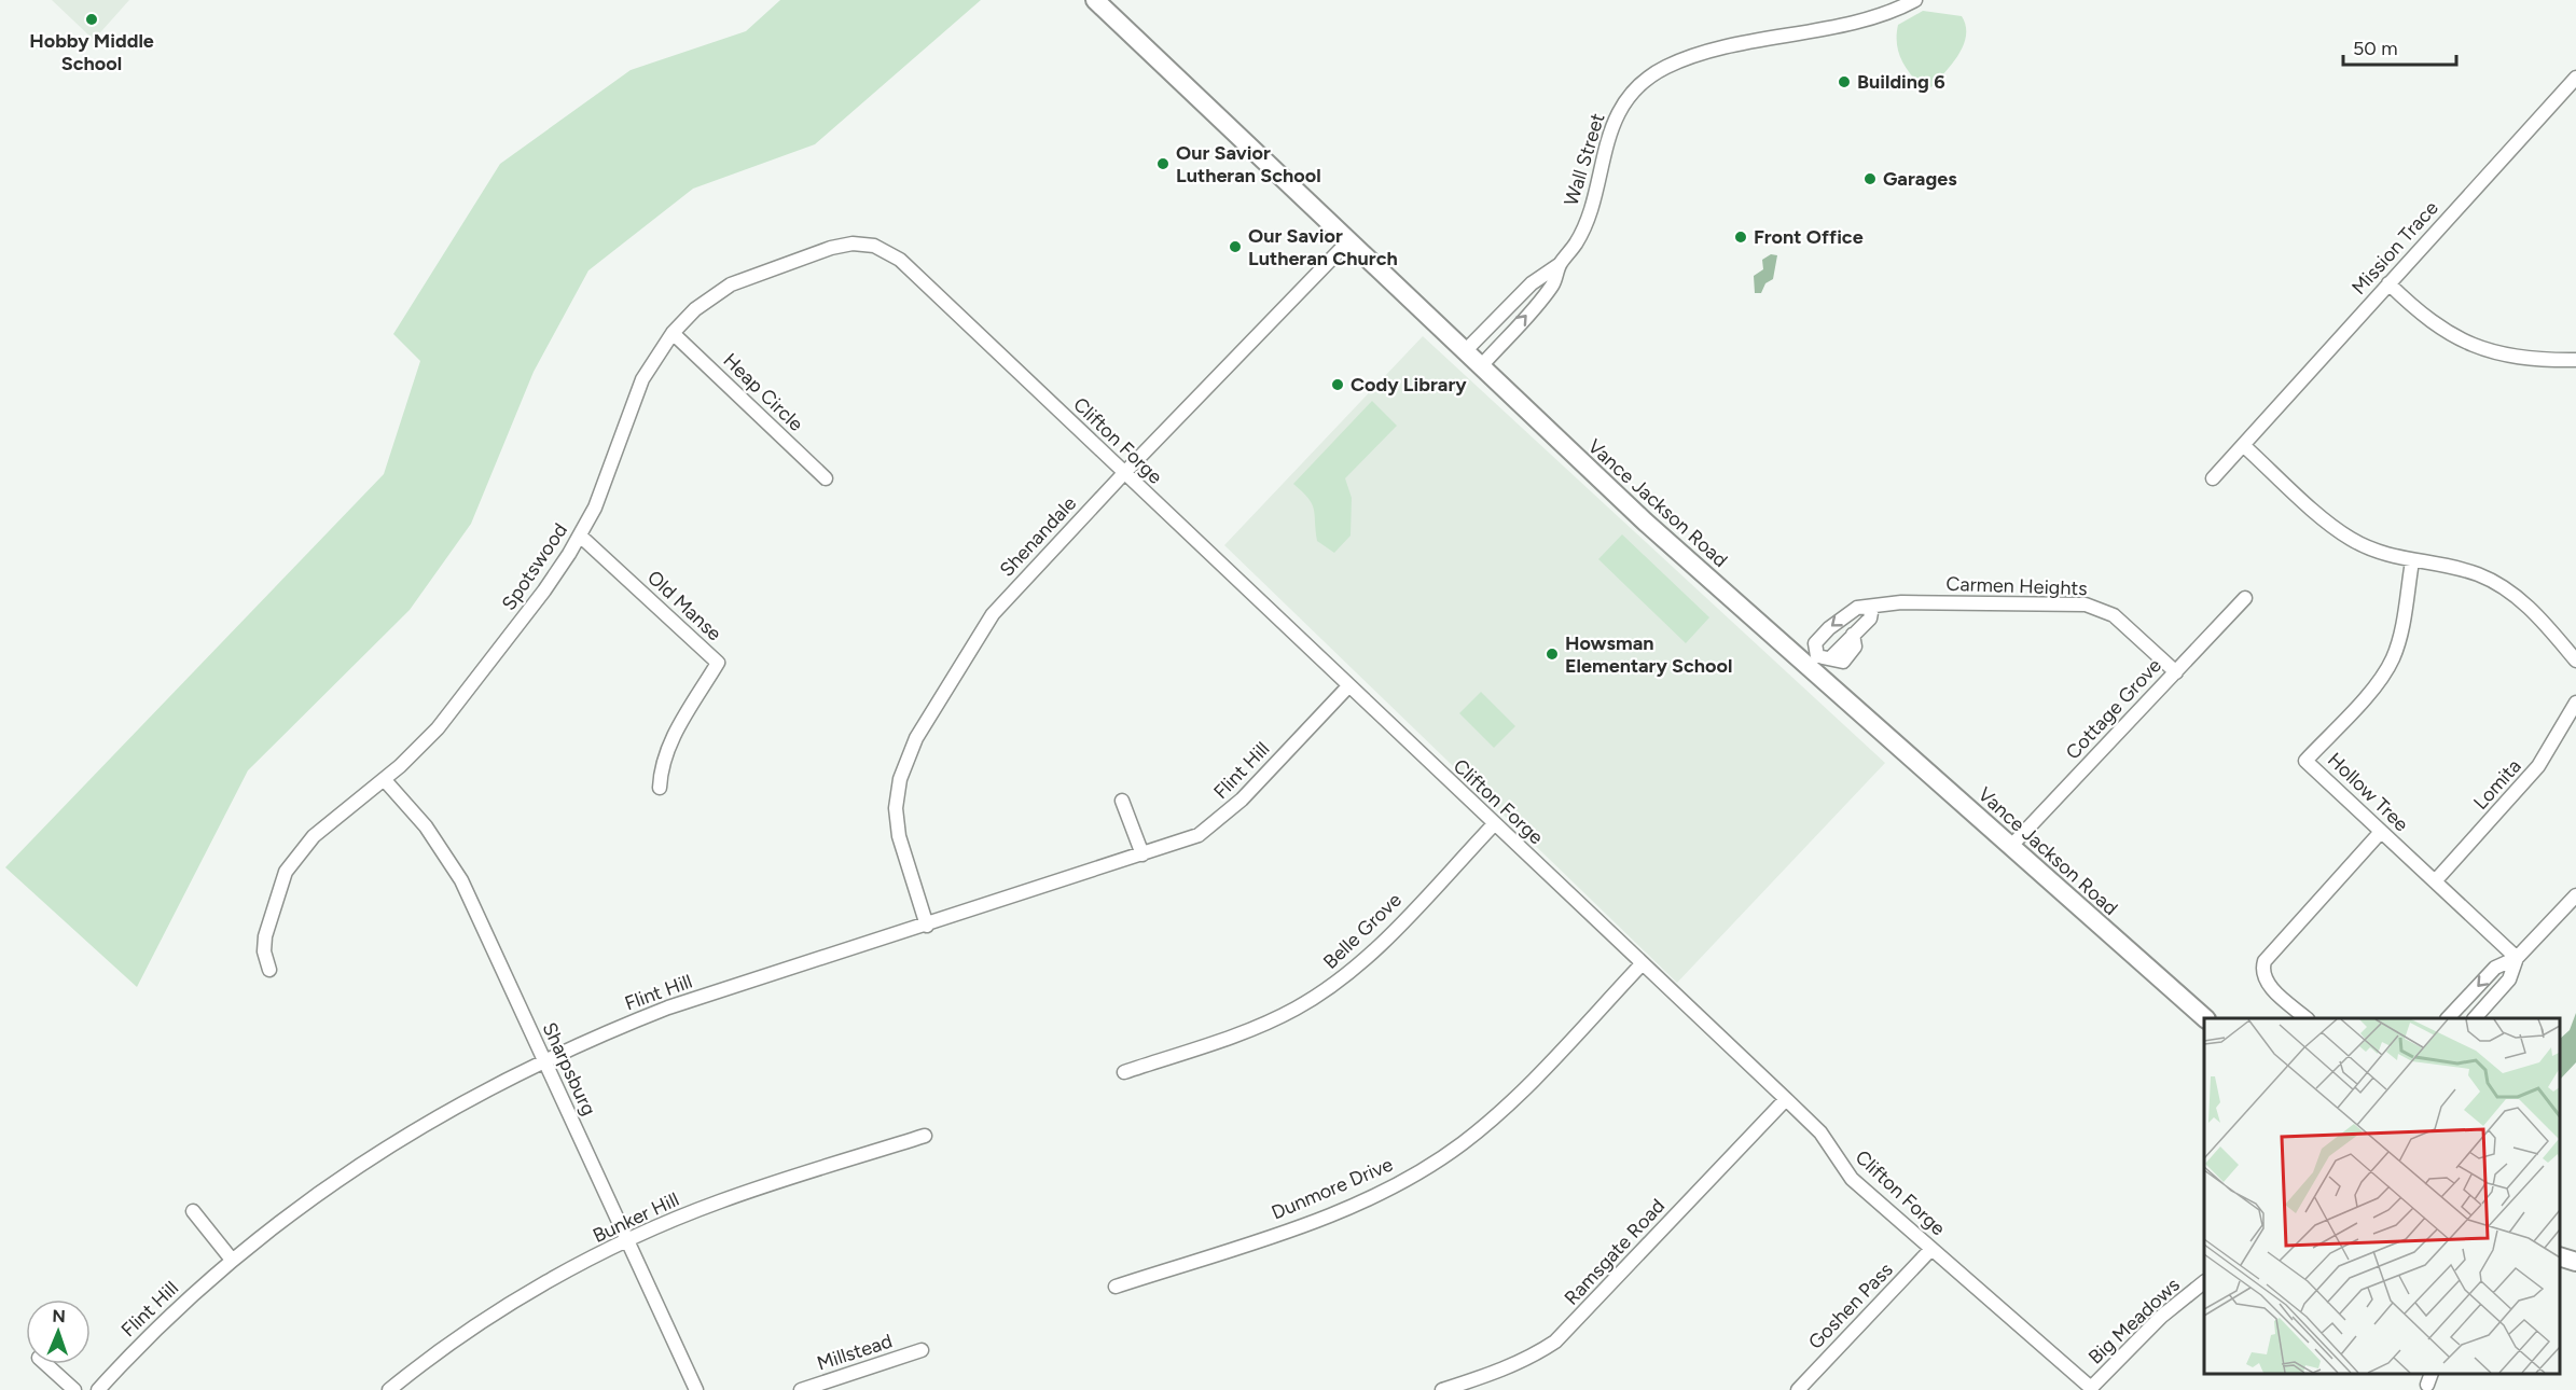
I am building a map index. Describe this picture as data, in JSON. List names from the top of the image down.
{
  "streets": {
    "main road": ["Vance Jackson Road"],
    "street": [
      "Wall Street",
      "Mission Trace",
      "Heap Circle",
      "Clifton Forge",
      "Shenandale",
      "Spotswood",
      "Carmen Heights",
      "Old Manse",
      "Cottage Grove",
      "Flint Hill",
      "Lomita",
      "Hollow Tree",
      "Belle Grove",
      "Sharpsburg",
      "Dunmore Drive",
      "Bunker Hill",
      "Ramsgate Road",
      "Goshen Pass",
      "Big Meadows",
      "Millstead"
    ]
  },
  "crossings": [
    ["Wall Street", "Vance Jackson Road"],
    ["Heap Circle", "Spotswood"],
    ["Clifton Forge", "Shenandale"],
    ["Clifton Forge", "Spotswood"],
    ["Clifton Forge", "Flint Hill"],
    ["Clifton Forge", "Belle Grove"],
    ["Clifton Forge", "Dunmore Drive"],
    ["Clifton Forge", "Ramsgate Road"],
    ["Clifton Forge", "Goshen Pass"],
    ["Clifton Forge", "Big Meadows"],
    ["Vance Jackson Road", "Shenandale"],
    ["Vance Jackson Road", "Carmen Heights"],
    ["Vance Jackson Road", "Cottage Grove"],
    ["Shenandale", "Flint Hill"],
    ["Spotswood", "Old Manse"],
    ["Spotswood", "Sharpsburg"],
    ["Carmen Heights", "Cottage Grove"],
    ["Flint Hill", "Sharpsburg"],
    ["Lomita", "Hollow Tree"],
    ["Sharpsburg", "Bunker Hill"]
  ],
  "places": [
    "Hobby Middle School",
    "Building 6",
    "Our Savior Lutheran School",
    "Garages",
    "Front Office",
    "Our Savior Lutheran Church",
    "Cody Library",
    "Howsman Elementary School"
  ],
  "scale_bar": "50 m",
  "north": "top"
}
